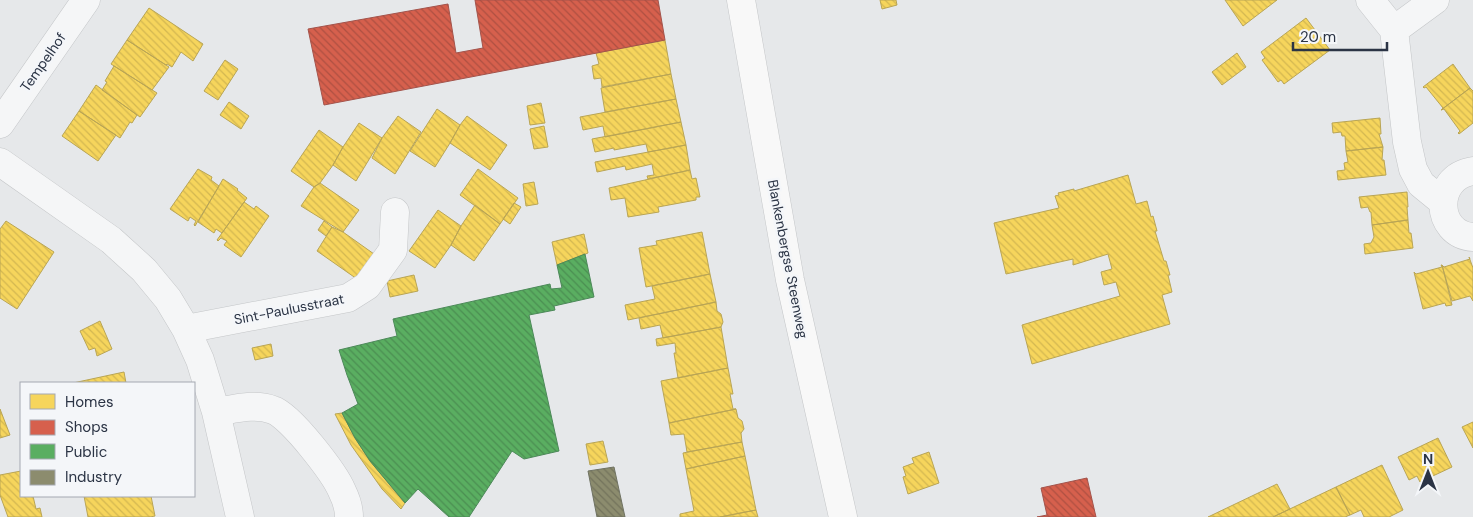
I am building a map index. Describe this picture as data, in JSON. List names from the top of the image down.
{
  "streets": {
    "main road": ["Blankenbergse Steenweg"],
    "street": ["Tempelhof", "Sint-Paulusstraat"]
  },
  "legend": [
    "Homes",
    "Shops",
    "Public",
    "Industry"
  ],
  "scale_bar": "20 m",
  "north": "top"
}
